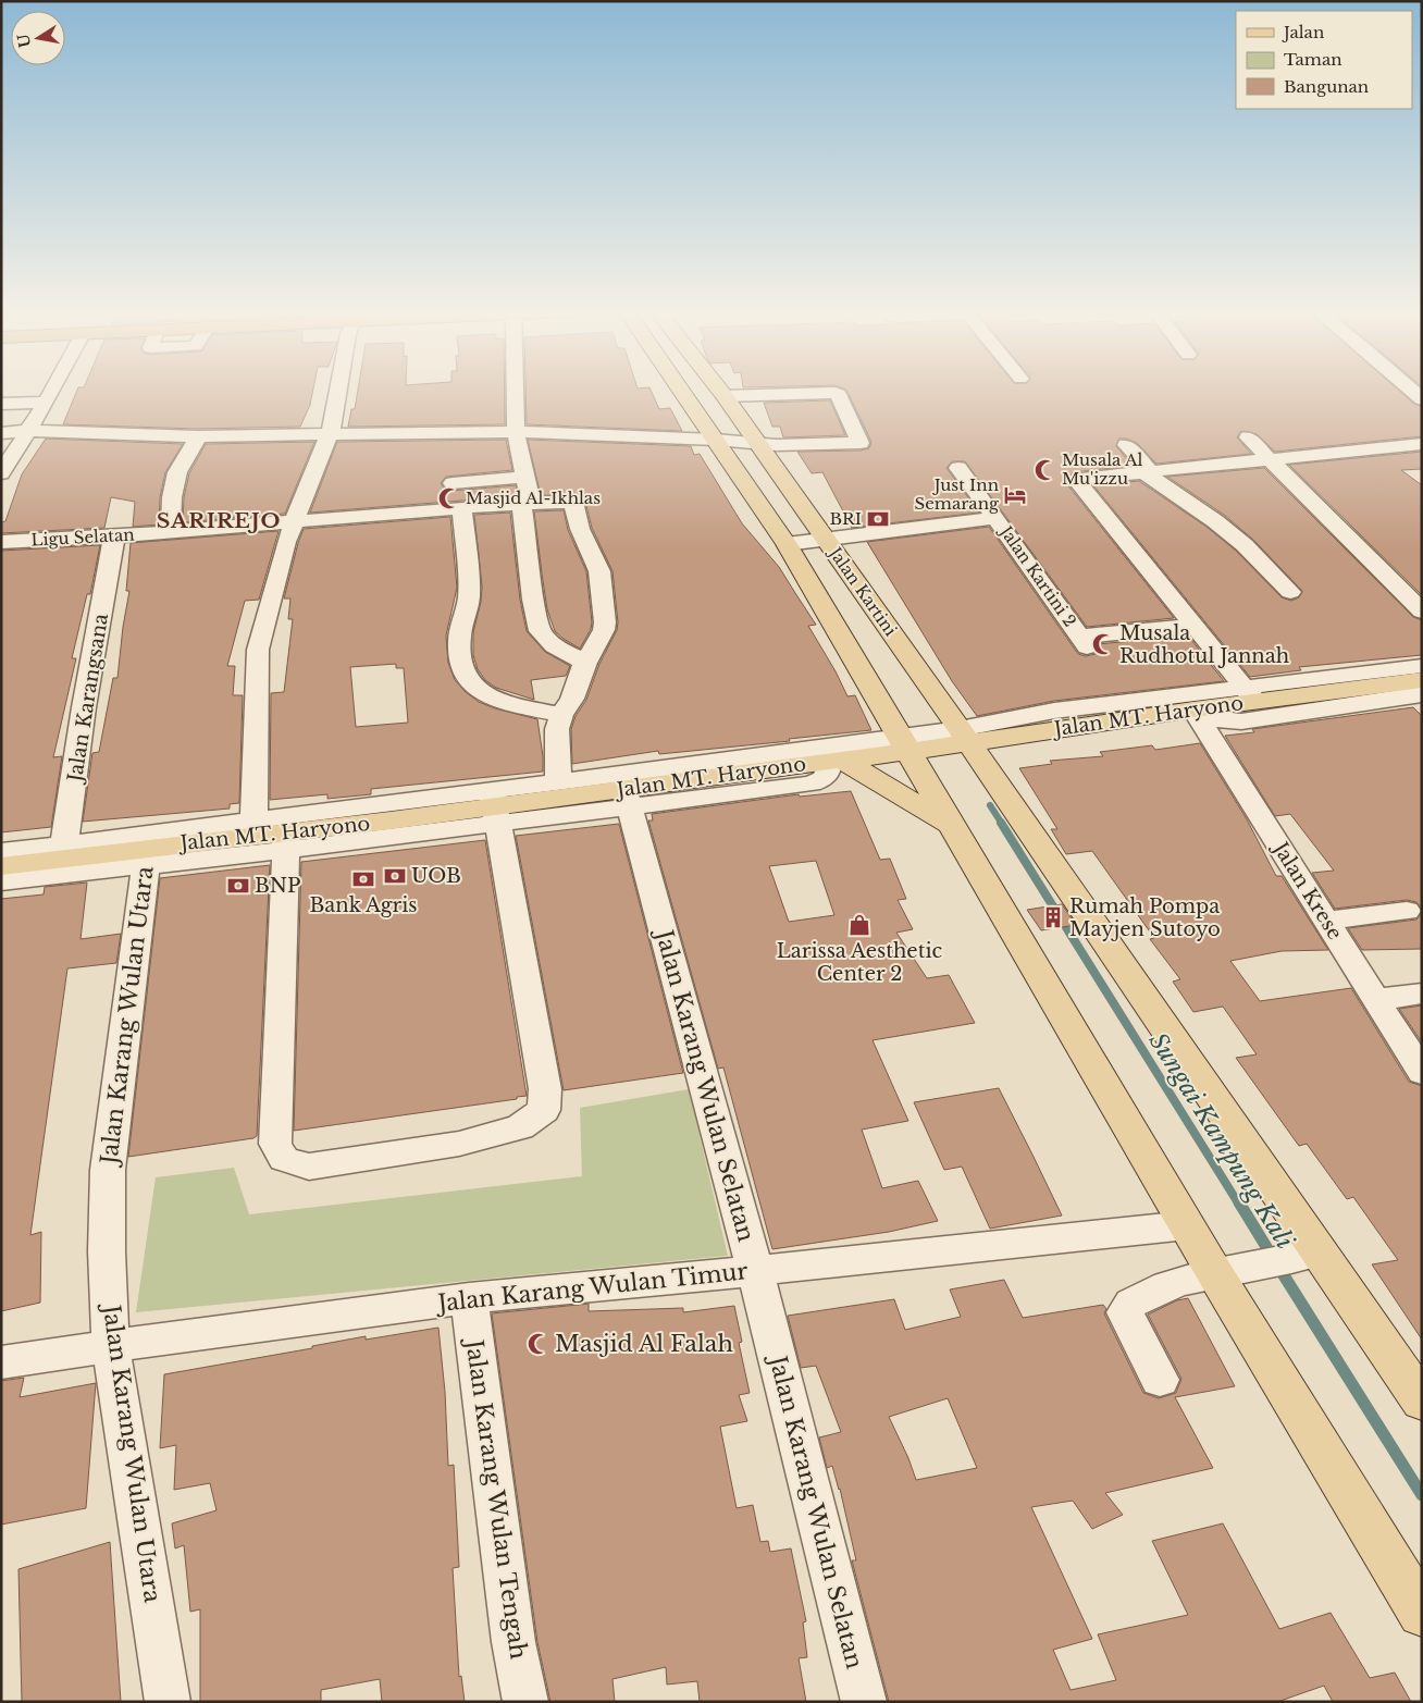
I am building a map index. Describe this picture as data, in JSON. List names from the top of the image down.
{
  "streets": {
    "main road": ["Jalan Kartini", "Jalan MT. Haryono"],
    "street": [
      "Ligu Selatan",
      "Jalan Kartini 2",
      "Jalan Karangsana",
      "Jalan Krese",
      "Jalan Karang Wulan Utara",
      "Jalan Karang Wulan Selatan",
      "Jalan Karang Wulan Timur",
      "Jalan Karang Wulan Tengah"
    ]
  },
  "crossings": [
    ["Ligu Selatan", "Jalan Karangsana"],
    ["Jalan Kartini 2", "Jalan Kartini"],
    ["Jalan Kartini", "Jalan MT. Haryono"],
    ["Jalan Kartini", "Jalan Karang Wulan Timur"],
    ["Jalan Karangsana", "Jalan MT. Haryono"],
    ["Jalan MT. Haryono", "Jalan Krese"],
    ["Jalan MT. Haryono", "Jalan Karang Wulan Utara"],
    ["Jalan MT. Haryono", "Jalan Karang Wulan Selatan"],
    ["Jalan Karang Wulan Utara", "Jalan Karang Wulan Timur"],
    ["Jalan Karang Wulan Selatan", "Jalan Karang Wulan Timur"],
    ["Jalan Karang Wulan Timur", "Jalan Karang Wulan Tengah"]
  ],
  "districts": ["SARIREJO"],
  "water": ["Sungai Kampung Kali"],
  "places": {
    "mosque": [
      "Musala Al Mu'izzu",
      "Masjid Al-Ikhlas",
      "Musala Rudhotul Jannah",
      "Masjid Al Falah"
    ],
    "hotel": ["Just Inn Semarang"],
    "bank": [
      "BRI",
      "UOB",
      "Bank Agris",
      "BNP"
    ],
    "building": ["Rumah Pompa Mayjen Sutoyo"],
    "shop": ["Larissa Aesthetic Center 2"]
  },
  "legend": ["Jalan", "Taman", "Bangunan"],
  "north": "left"
}
